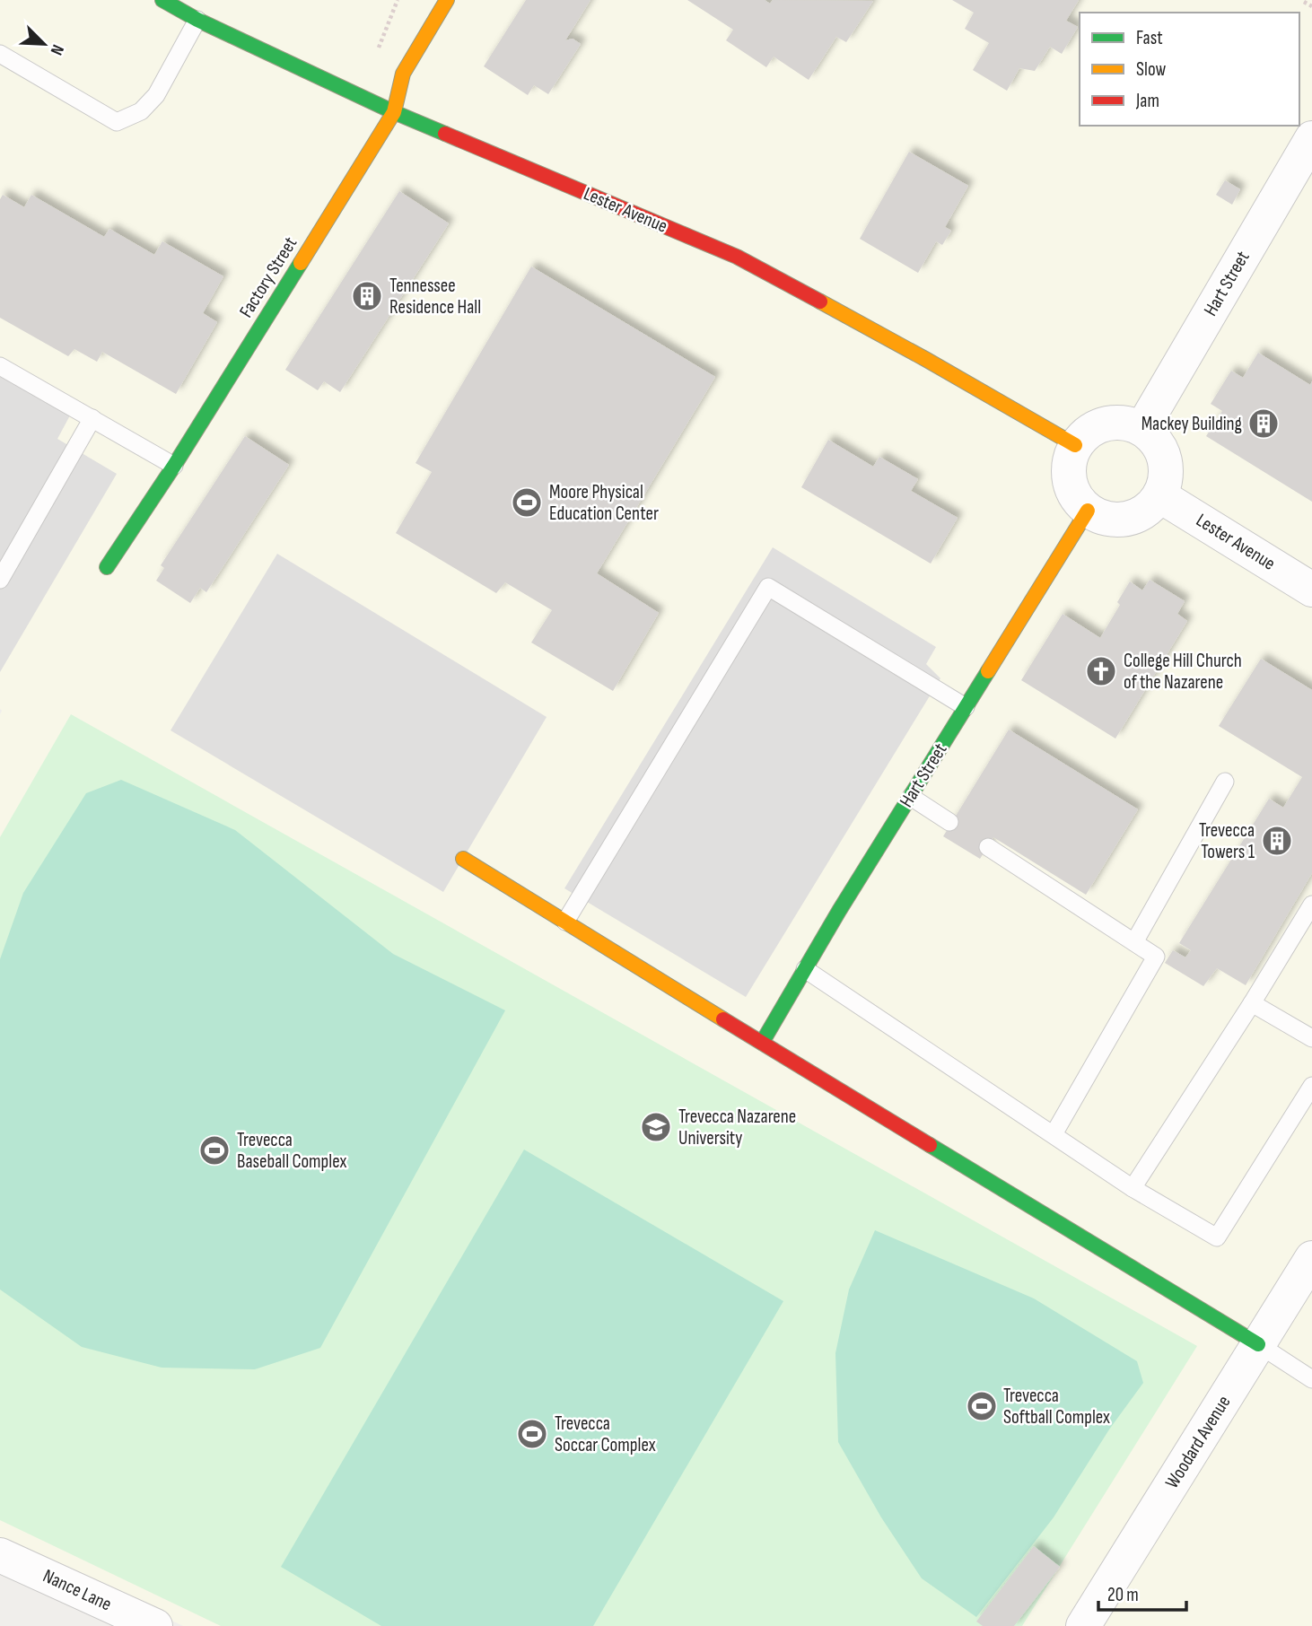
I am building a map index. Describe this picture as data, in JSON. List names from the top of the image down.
{
  "streets": {
    "street": [
      "Lester Avenue",
      "Factory Street",
      "Hart Street",
      "Woodard Avenue",
      "Nance Lane"
    ]
  },
  "crossings": [
    ["Lester Avenue", "Factory Street"],
    ["Lester Avenue", "Hart Street"]
  ],
  "places": {
    "building": ["Tennessee Residence Hall", "Mackey Building", "Trevecca Towers 1"],
    "sports": [
      "Moore Physical Education Center",
      "Trevecca Baseball Complex",
      "Trevecca Softball Complex",
      "Trevecca Soccar Complex"
    ],
    "church": ["College Hill Church of the Nazarene"],
    "school or university": ["Trevecca Nazarene University"]
  },
  "legend": ["Fast", "Slow", "Jam"],
  "scale_bar": "20 m",
  "north": "bottom right"
}
